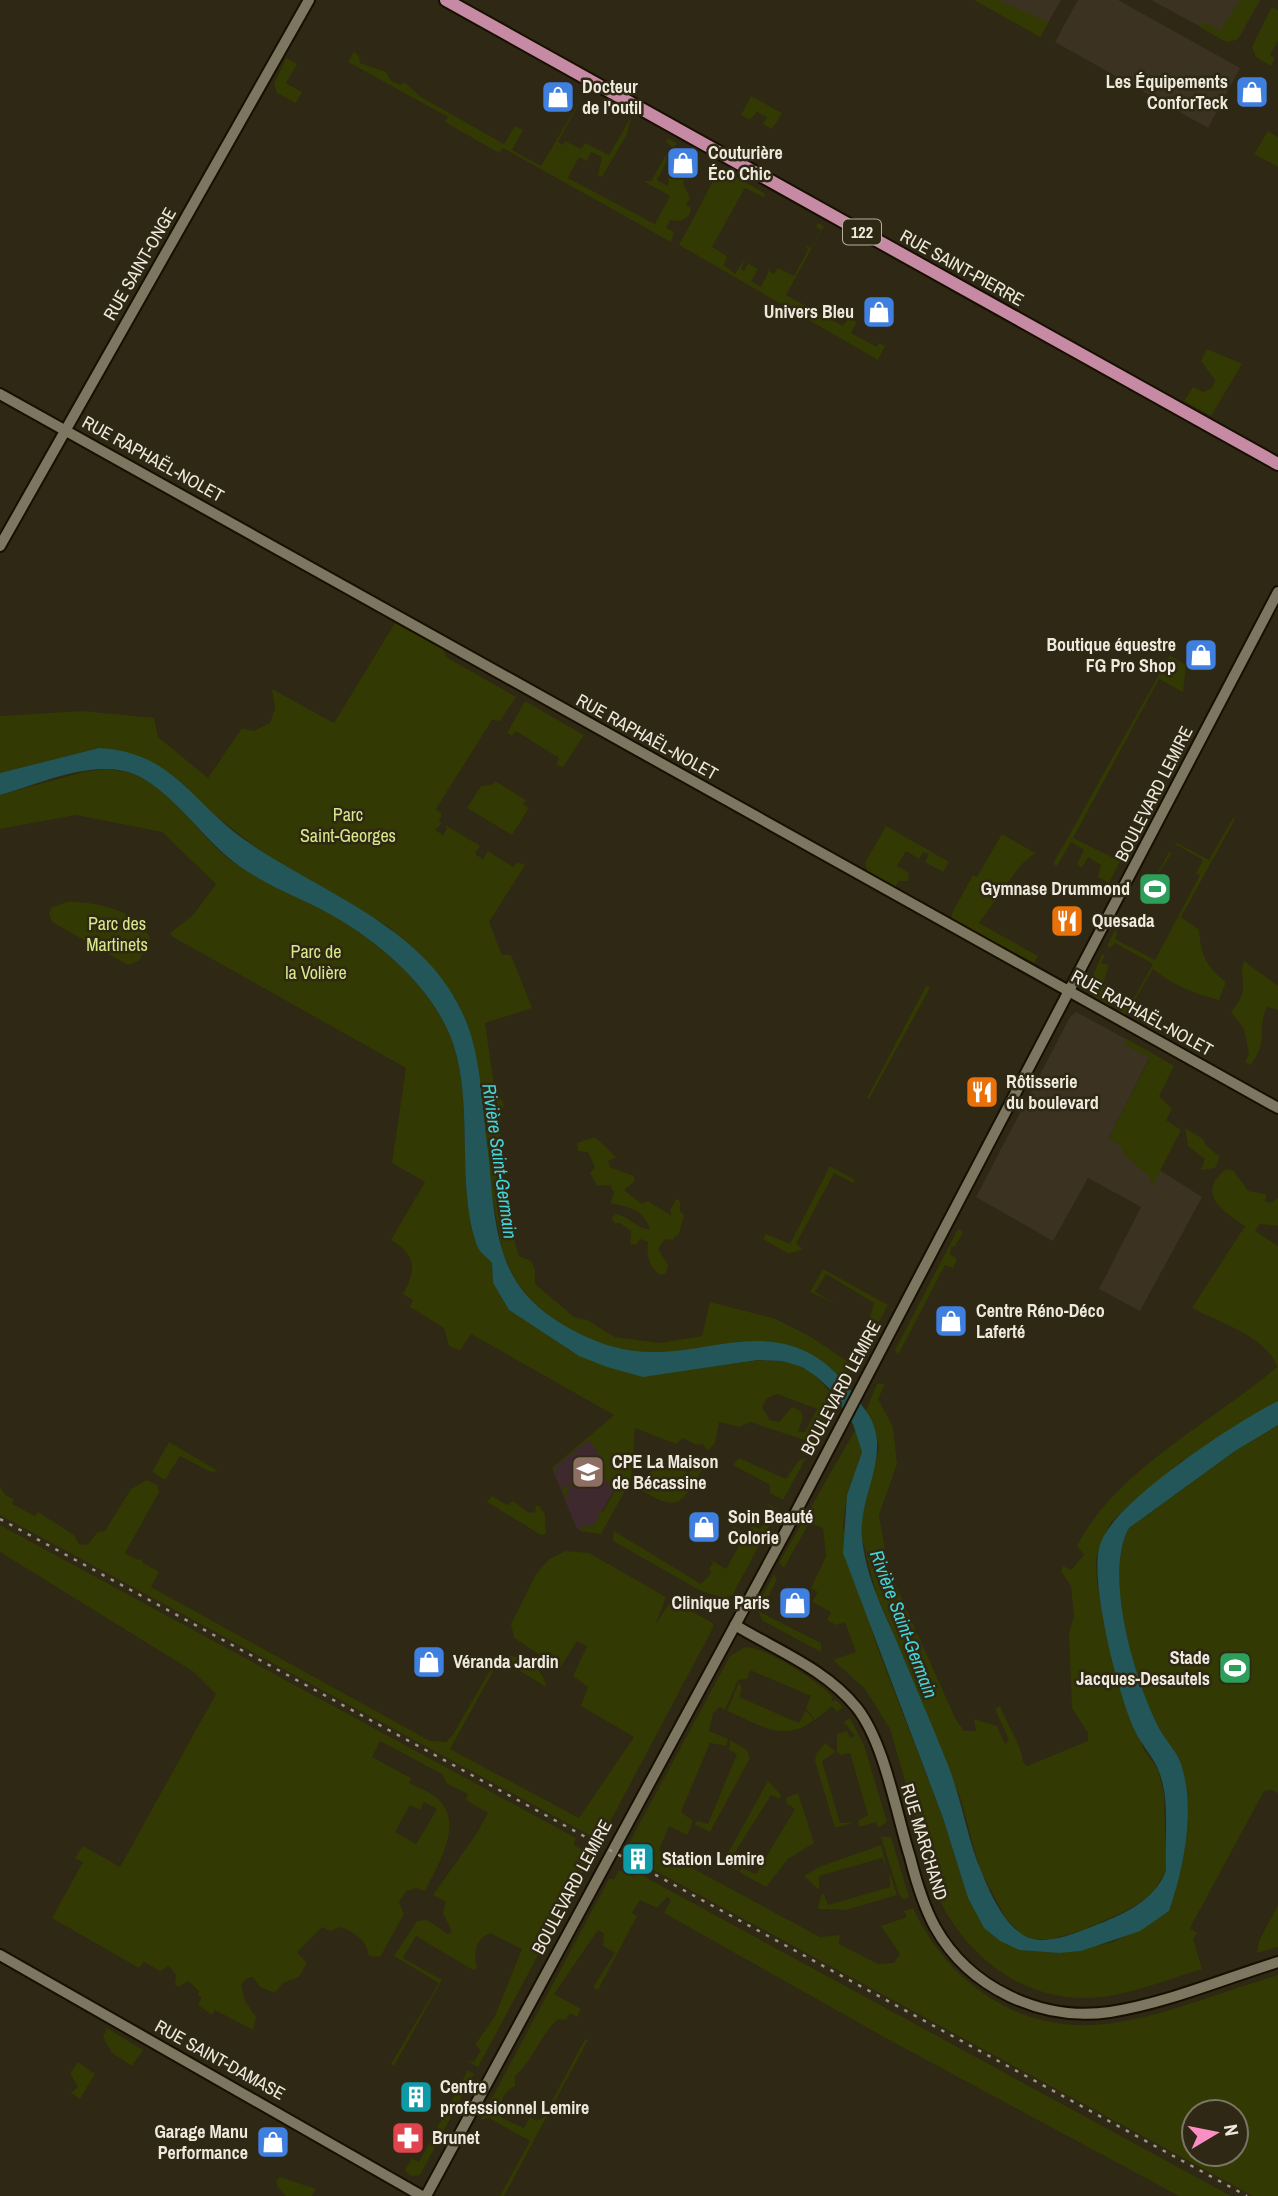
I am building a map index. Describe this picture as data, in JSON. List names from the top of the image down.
{
  "streets": {
    "main road": ["122", "RUE SAINT-PIERRE"],
    "street": [
      "RUE SAINT-ONGE",
      "RUE RAPHAËL-NOLET",
      "BOULEVARD LEMIRE",
      "RUE MARCHAND",
      "RUE SAINT-DAMASE"
    ]
  },
  "crossings": [
    ["RUE SAINT-ONGE", "RUE RAPHAËL-NOLET"],
    ["RUE RAPHAËL-NOLET", "BOULEVARD LEMIRE"],
    ["BOULEVARD LEMIRE", "RUE MARCHAND"],
    ["BOULEVARD LEMIRE", "RUE SAINT-DAMASE"]
  ],
  "water": ["Rivière Saint-Germain"],
  "parks": ["Parc Saint-Georges", "Parc des Martinets", "Parc de la Volière"],
  "places": {
    "shop": [
      "Les Équipements ConforTeck",
      "Docteur de l'outil",
      "Couturière Éco Chic",
      "Univers Bleu",
      "Boutique équestre FG Pro Shop",
      "Centre Réno-Déco Laferté",
      "Soin Beauté Colorie",
      "Clinique Paris",
      "Véranda Jardin",
      "Garage Manu Performance"
    ],
    "sports": ["Gymnase Drummond", "Stade Jacques-Desautels"],
    "restaurant": ["Quesada", "Rôtisserie du boulevard"],
    "school or university": ["CPE La Maison de Bécassine"],
    "building": ["Station Lemire", "Centre professionnel Lemire"],
    "pharmacy": ["Brunet"]
  },
  "north": "right"
}
